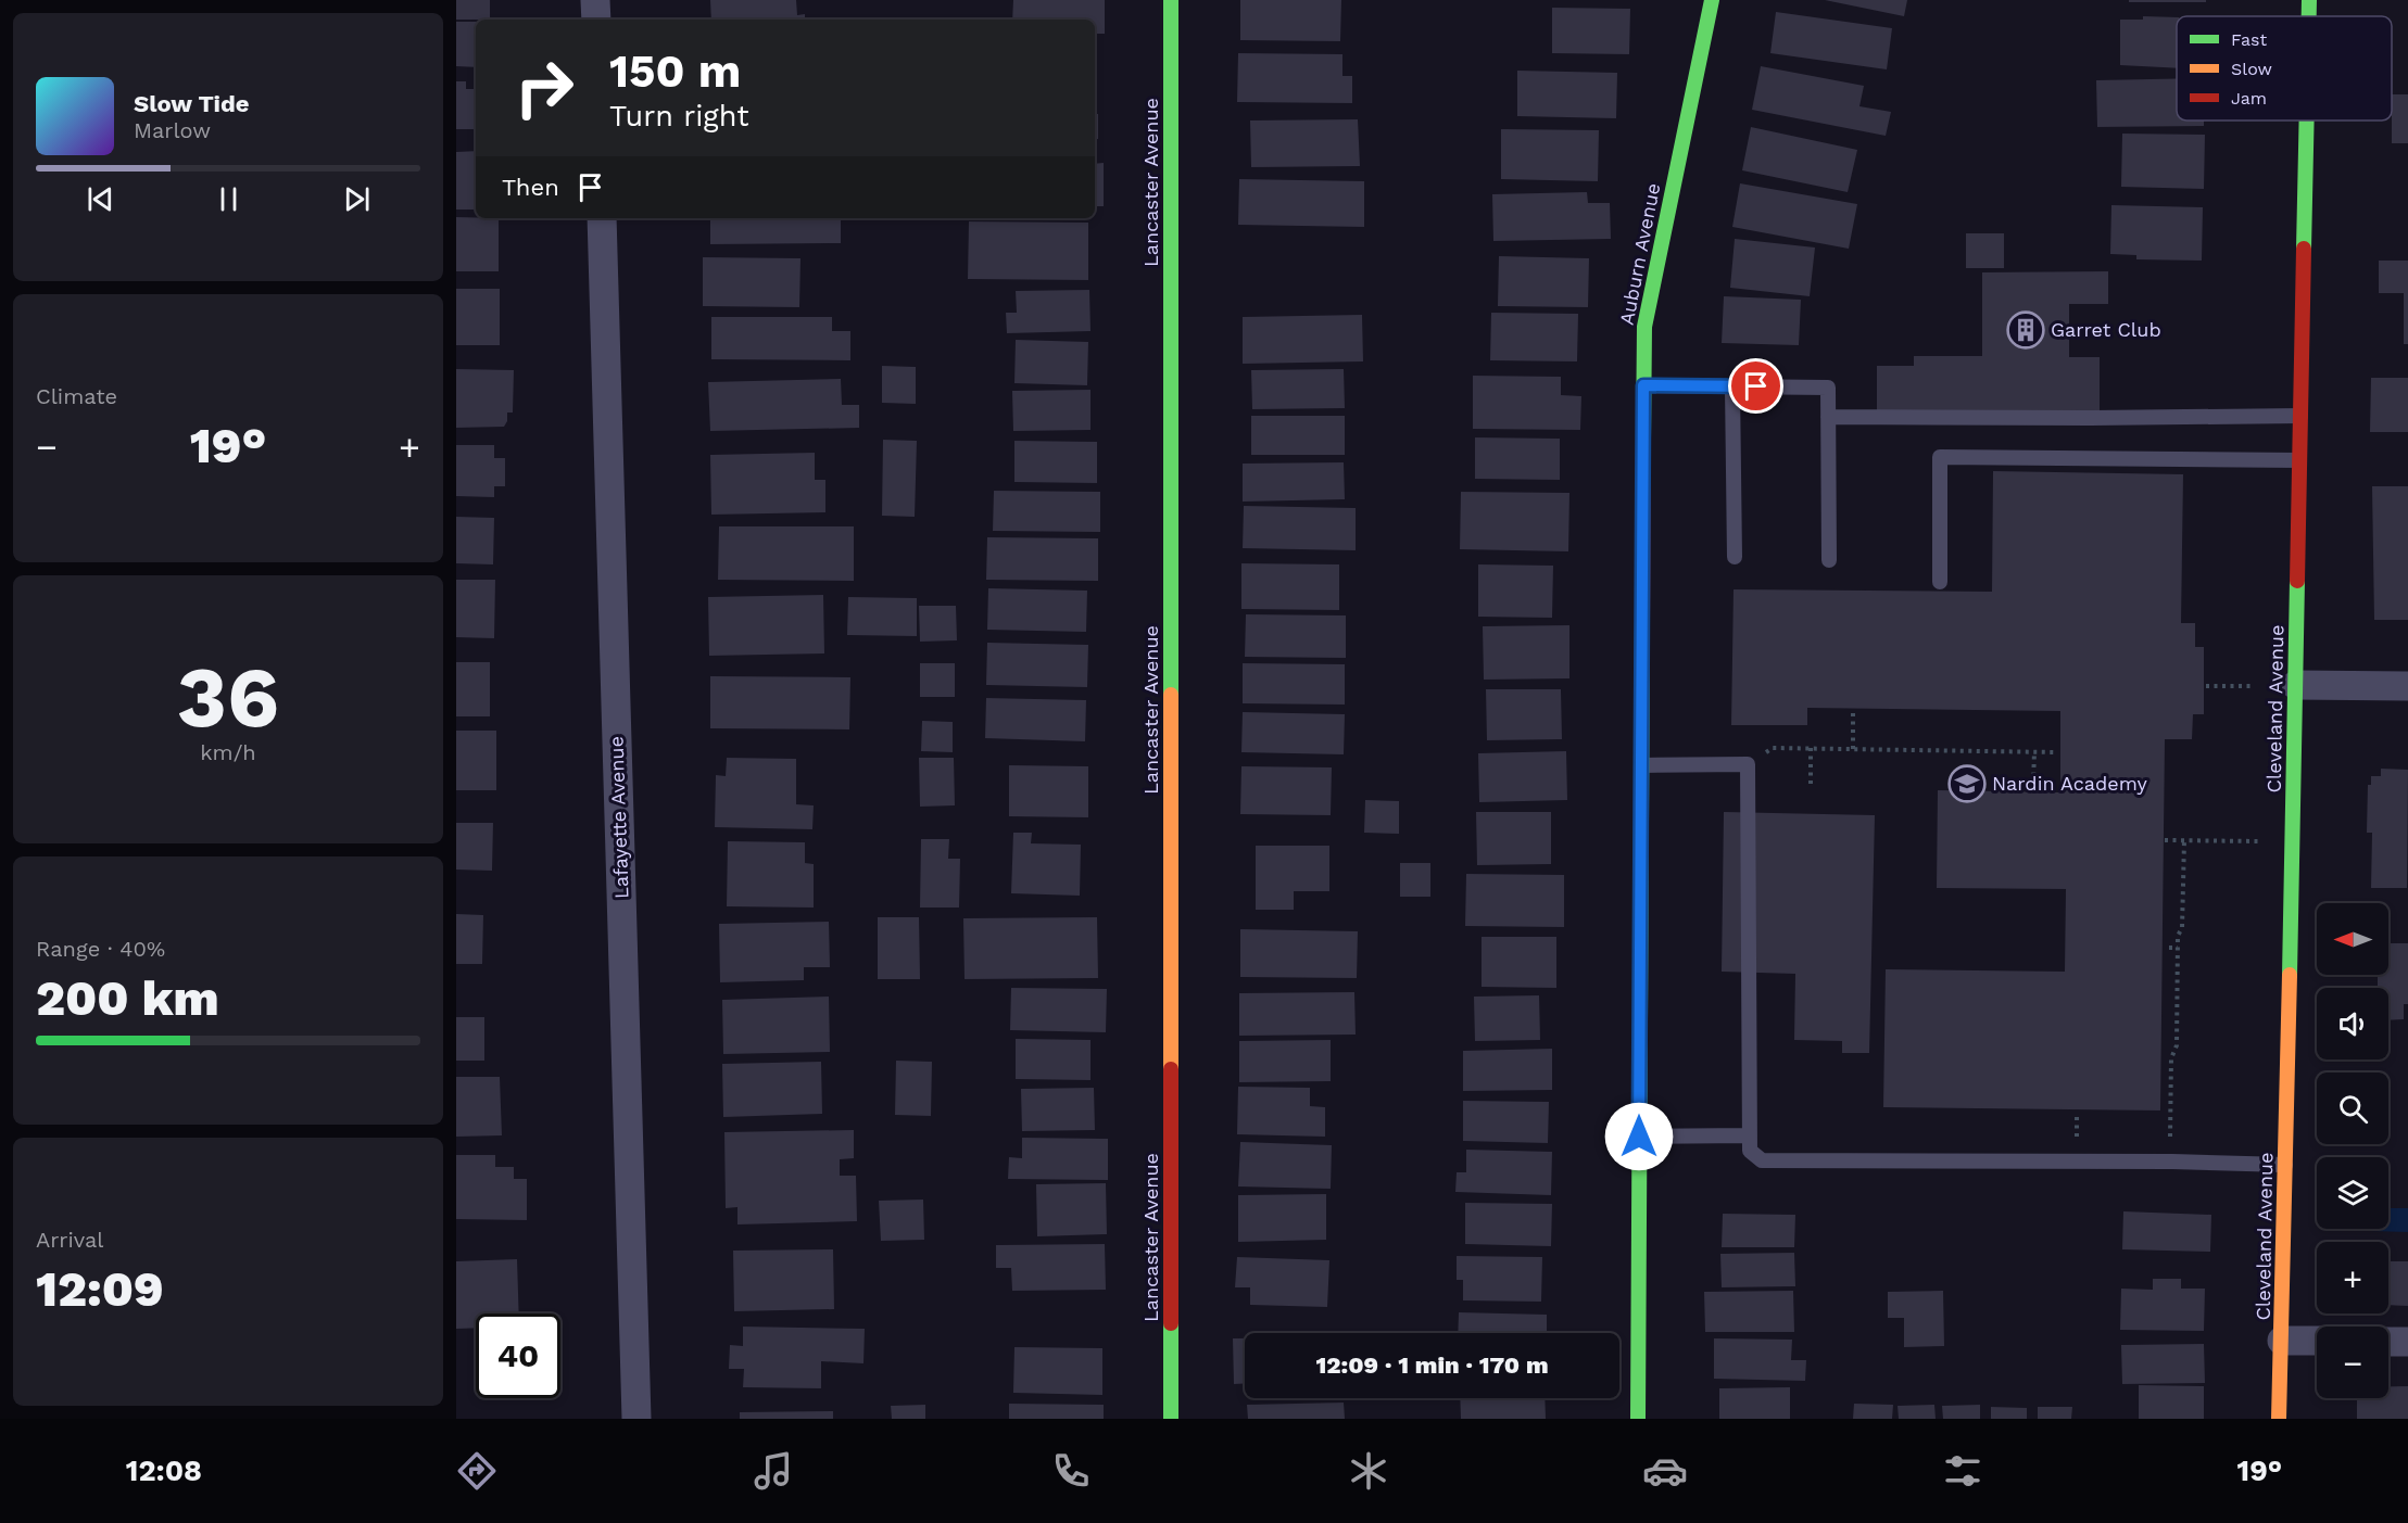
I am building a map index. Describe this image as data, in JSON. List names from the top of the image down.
{
  "streets": {
    "street": [
      "Lancaster Avenue",
      "Auburn Avenue",
      "Cleveland Avenue",
      "Lafayette Avenue"
    ]
  },
  "places": {
    "building": ["Garret Club"],
    "school or university": ["Nardin Academy"]
  },
  "legend": ["Fast", "Slow", "Jam"],
  "north": "left",
  "page": {
    "turn": ["150 m", "Turn right"],
    "song": ["Slow Tide", "Marlow"],
    "then": "Then",
    "tile": [
      "Climate",
      ["36", "km/h"],
      ["Range · 40%", "200 km"],
      ["Arrival", "12:09"]
    ],
    "heat": ["−", "19°", "+"],
    "map_buttons": ["+", "−"],
    "limit": "40",
    "trip": "12:09 · 1 min · 170 m",
    "tabs": ["12:08", "19°"]
  }
}
